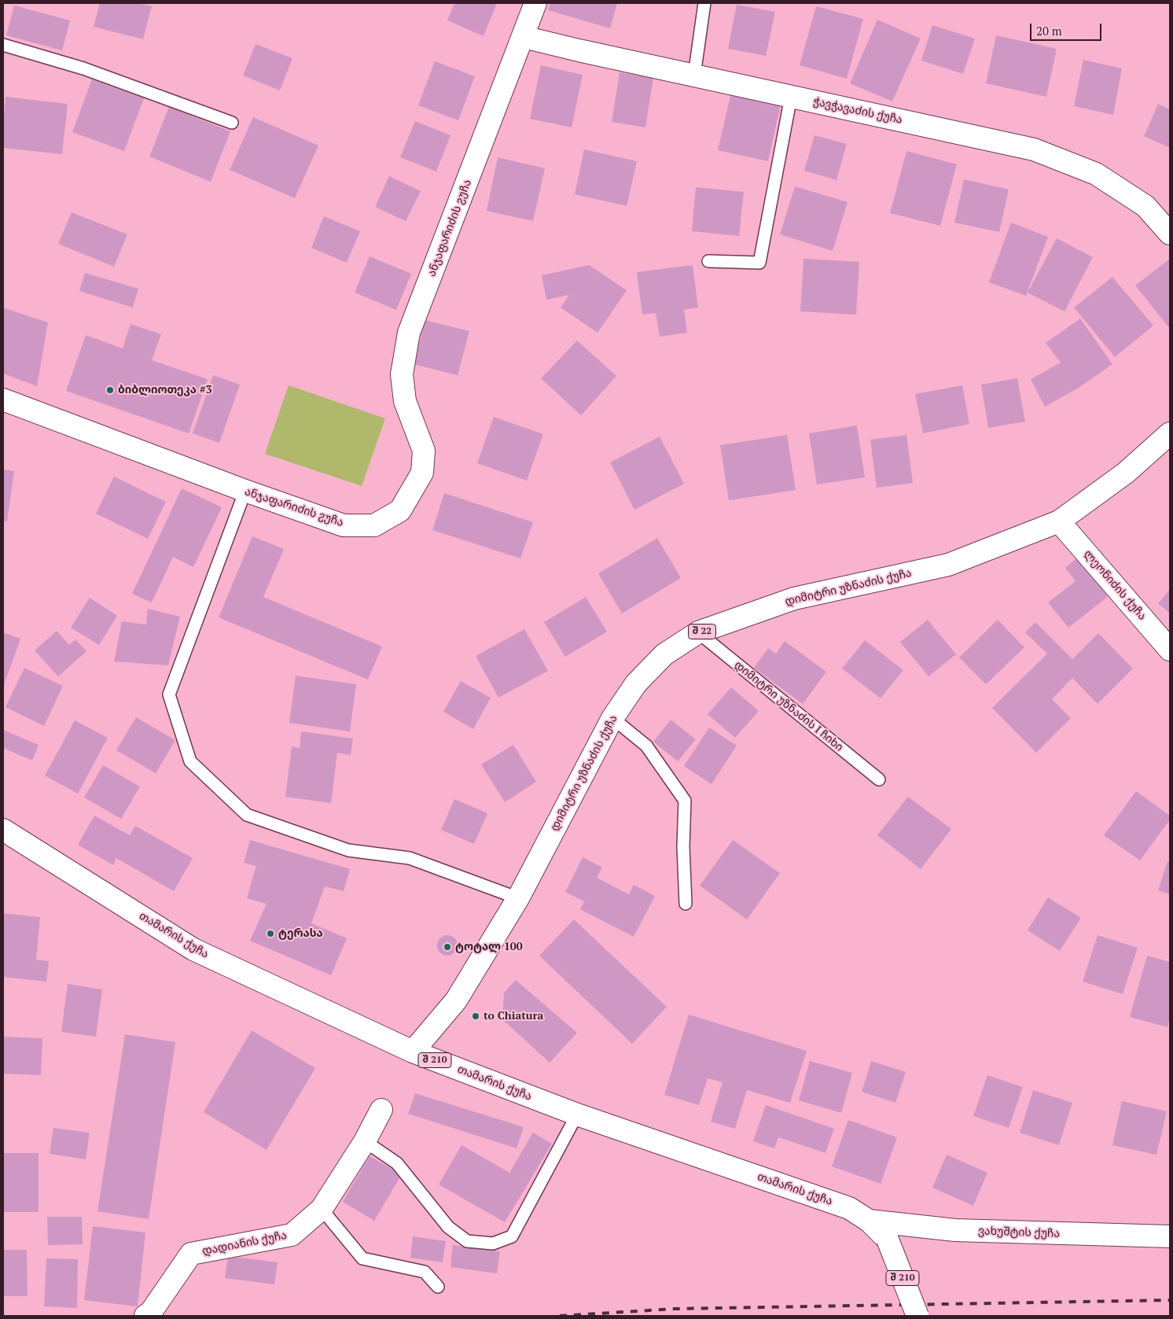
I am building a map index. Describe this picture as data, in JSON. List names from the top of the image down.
{
  "streets": {
    "street": [
      "ჭავჭავაძის ქუჩა",
      "ანჯაფარიძის ჷუჩა",
      "ლეონიძის ქუჩა",
      "დიმიტრი უზნაძის ქუჩა",
      "შ 22",
      "თამარის ქუჩა",
      "შ 210",
      "ვახუშტის ქუჩა",
      "დადიანის ქუჩა"
    ],
    "lane": ["დიმიტრი უზნაძის I ჩიხი"]
  },
  "crossings": [
    ["ჭავჭავაძის ქუჩა", "ანჯაფარიძის ჷუჩა"],
    ["ლეონიძის ქუჩა", "დიმიტრი უზნაძის ქუჩა"],
    ["დიმიტრი უზნაძის ქუჩა", "დიმიტრი უზნაძის I ჩიხი"],
    ["დიმიტრი უზნაძის ქუჩა", "თამარის ქუჩა"],
    ["თამარის ქუჩა", "ვახუშტის ქუჩა"]
  ],
  "places": [
    "ბიბლიოთეკა #3",
    "ტერასა",
    "ტოტალ 100",
    "to Chiatura"
  ],
  "scale_bar": "20 m"
}
